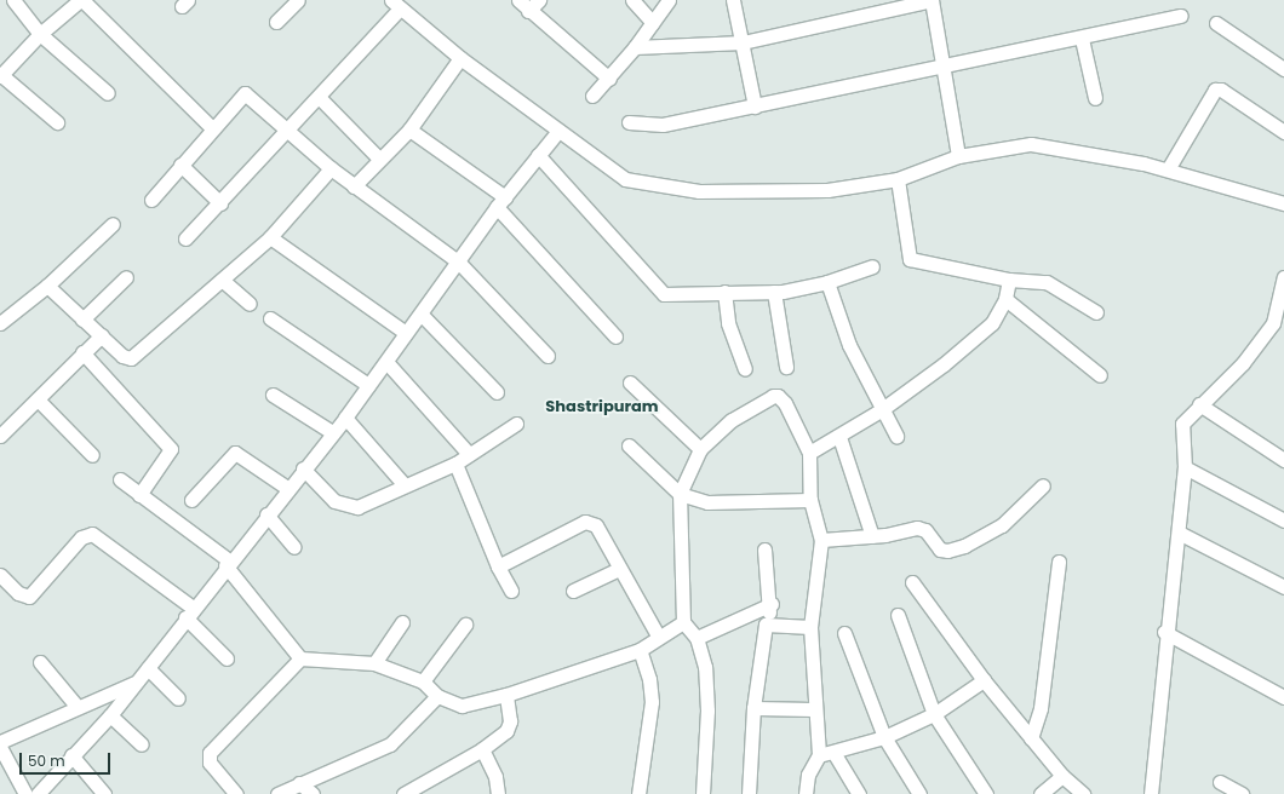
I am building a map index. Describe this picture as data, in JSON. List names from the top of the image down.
{
  "districts": ["Shastripuram"],
  "scale_bar": "50 m"
}
